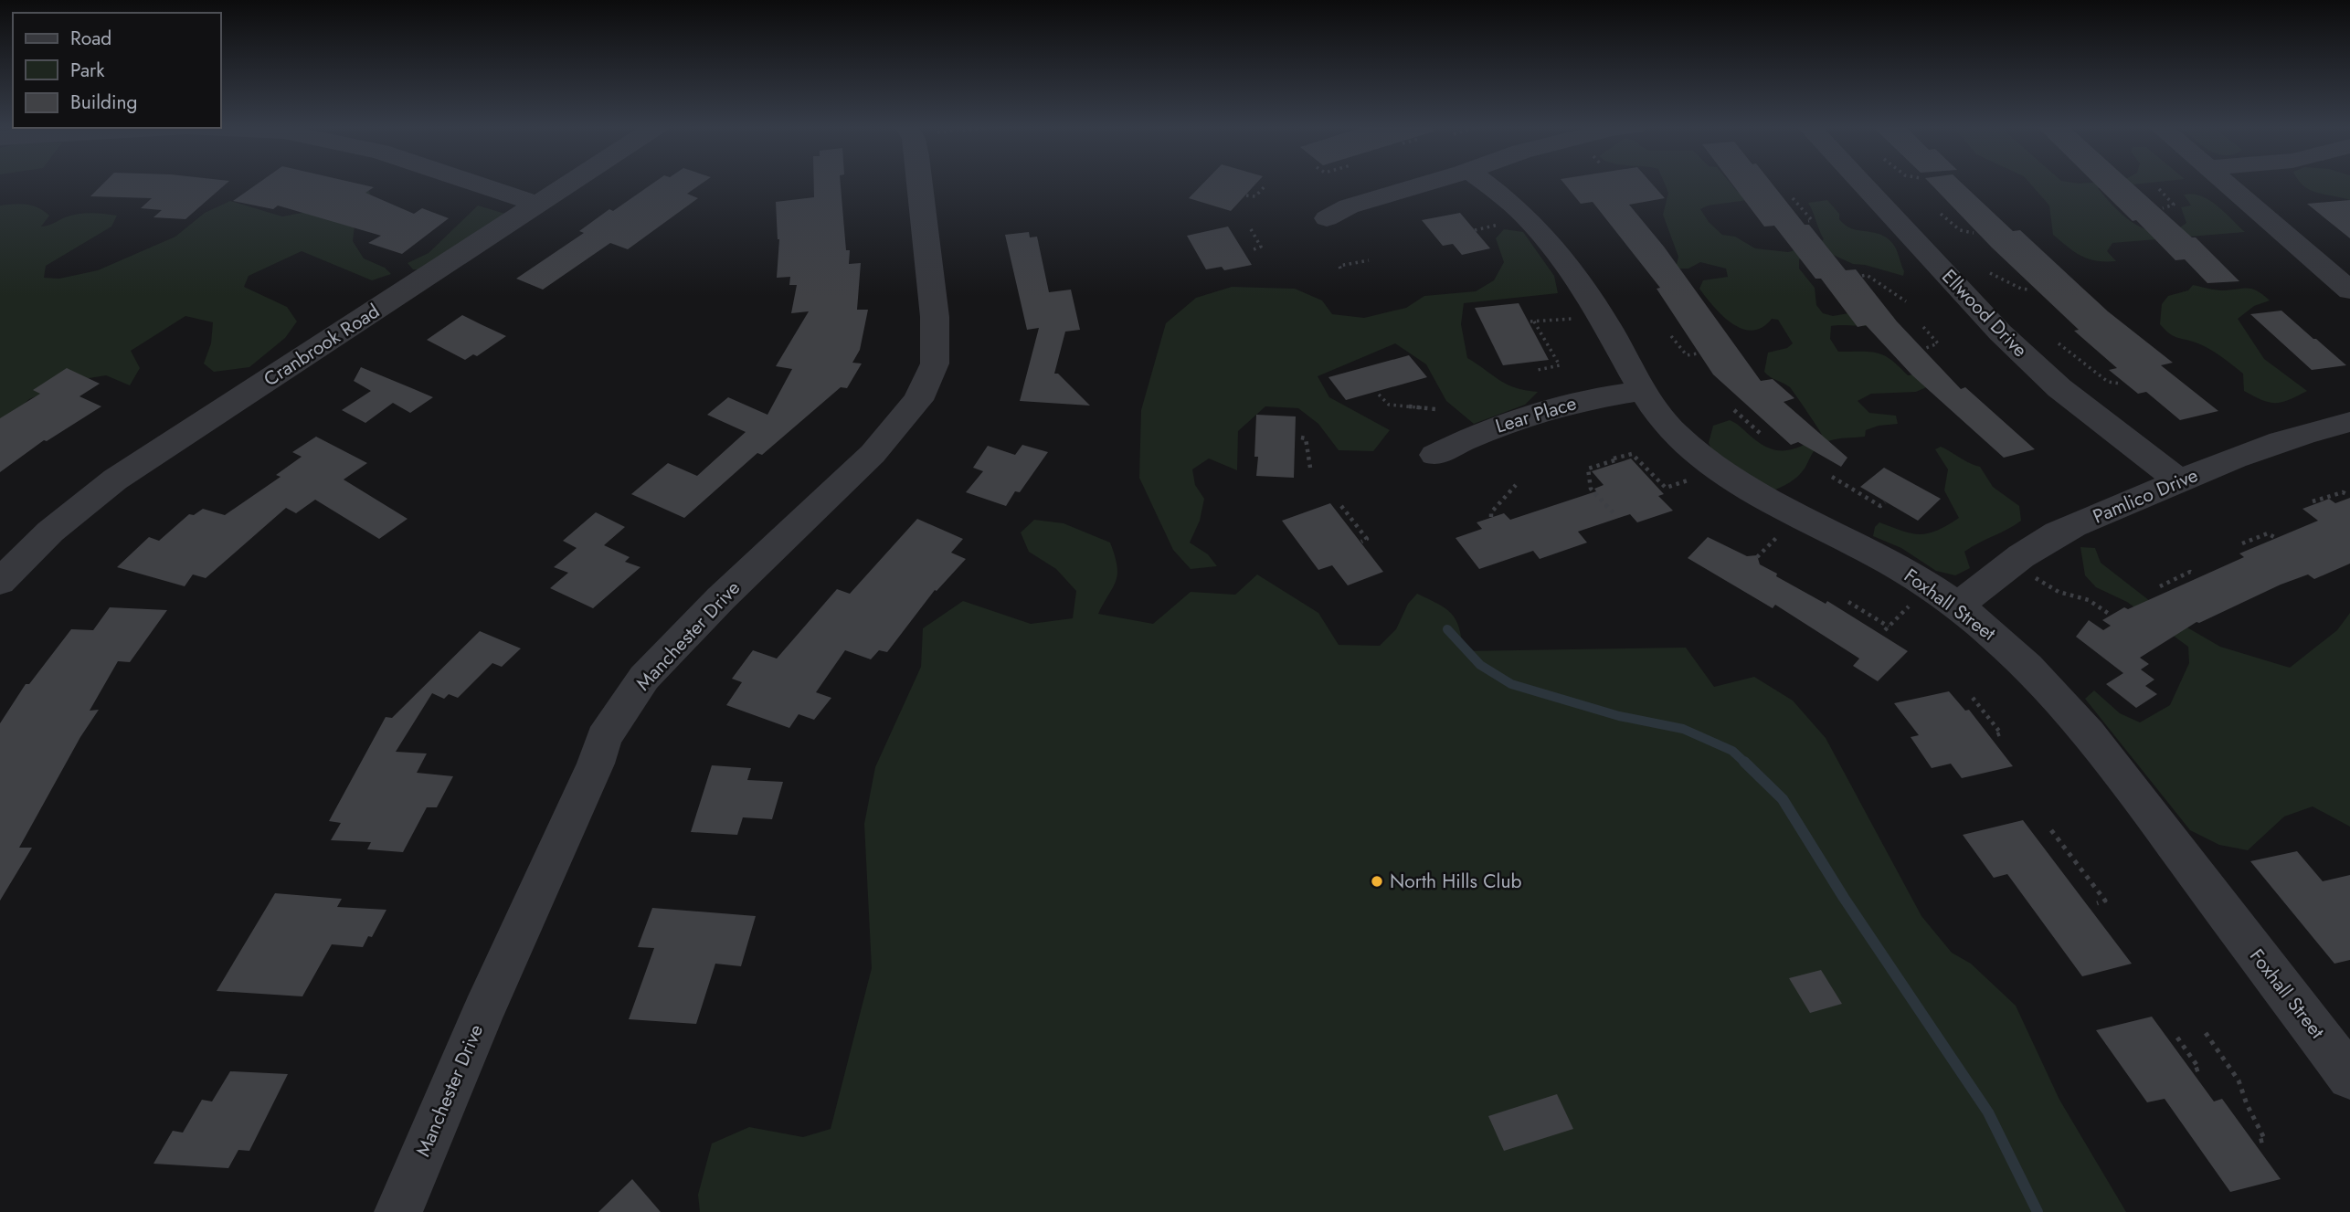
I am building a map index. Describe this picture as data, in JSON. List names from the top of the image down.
{
  "streets": {
    "street": [
      "Ellwood Drive",
      "Cranbrook Road",
      "Lear Place",
      "Pamlico Drive",
      "Foxhall Street",
      "Manchester Drive"
    ]
  },
  "crossings": [
    ["Ellwood Drive", "Pamlico Drive"],
    ["Lear Place", "Foxhall Street"],
    ["Pamlico Drive", "Foxhall Street"]
  ],
  "places": ["North Hills Club"],
  "legend": ["Road", "Park", "Building"]
}
